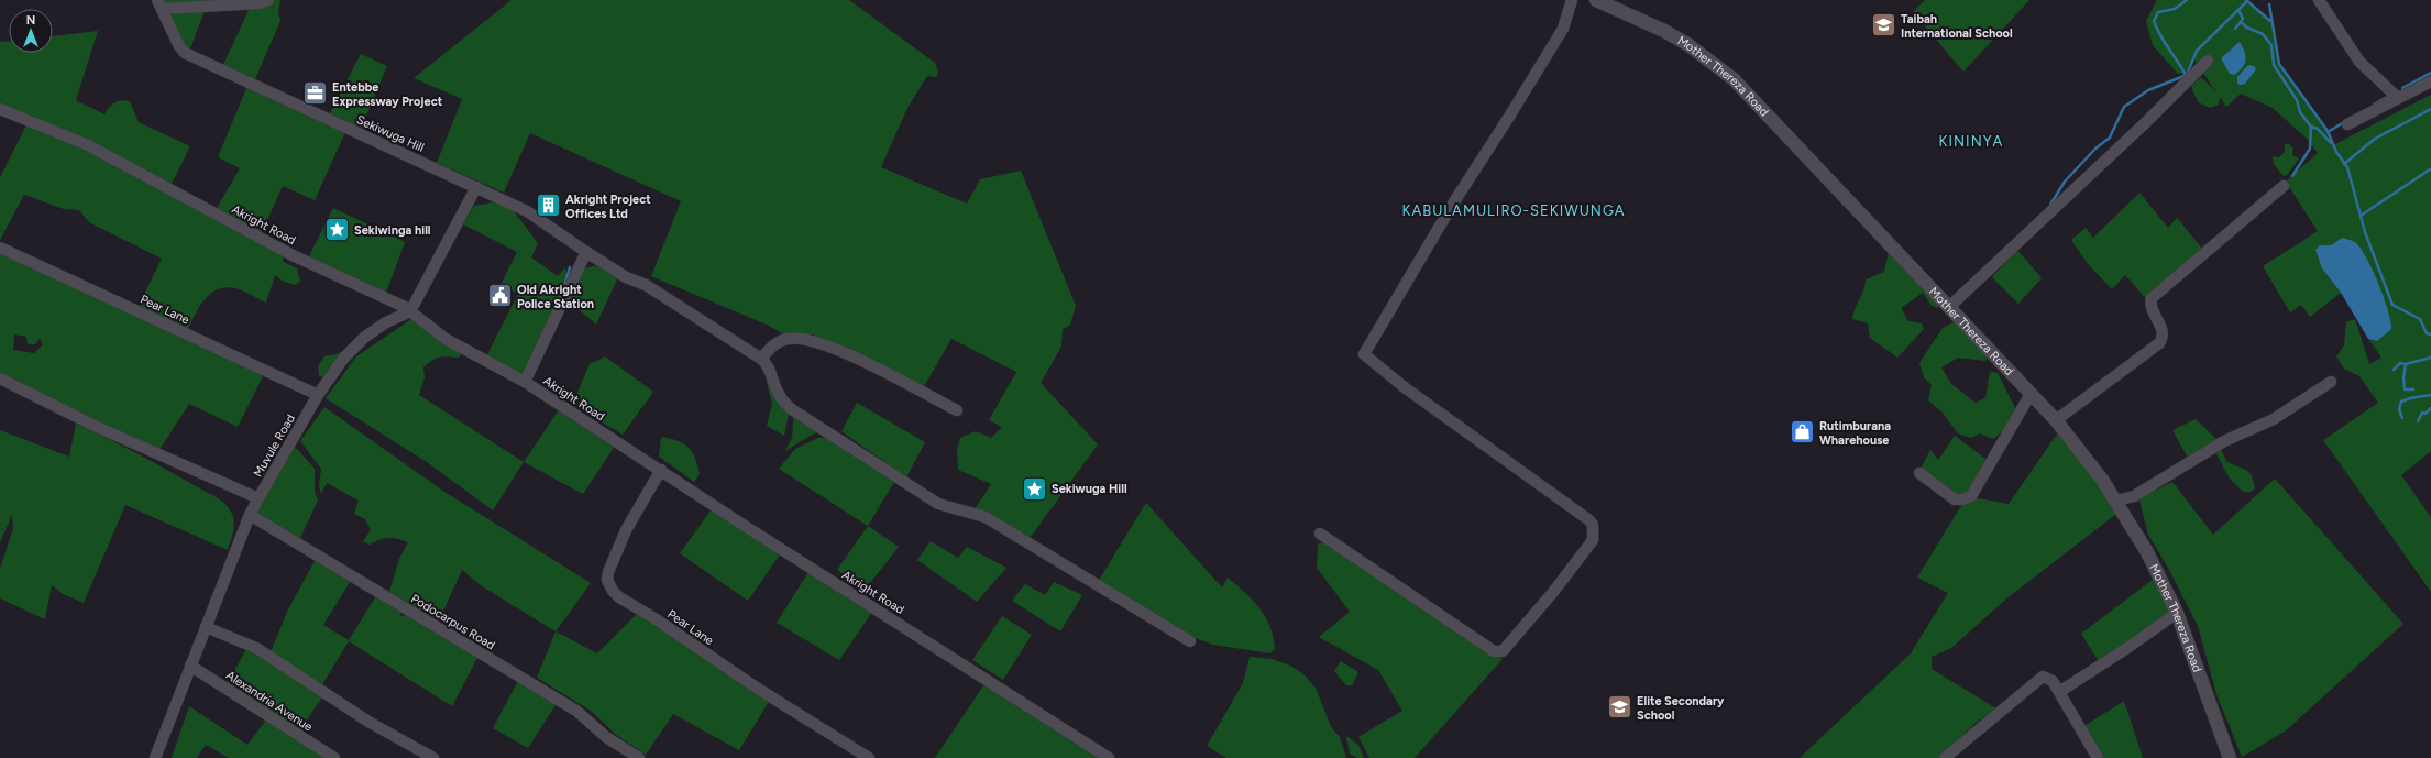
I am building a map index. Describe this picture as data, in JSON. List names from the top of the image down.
{
  "streets": {
    "street": [
      "Mother Thereza Road",
      "Sekiwuga Hill",
      "Akright Road",
      "Pear Lane",
      "Muvule Road",
      "Podocarpus Road",
      "Alexandria Avenue"
    ]
  },
  "crossings": [
    ["Akright Road", "Pear Lane"],
    ["Akright Road", "Muvule Road"],
    ["Pear Lane", "Muvule Road"],
    ["Muvule Road", "Podocarpus Road"],
    ["Muvule Road", "Alexandria Avenue"]
  ],
  "districts": ["KININYA", "KABULAMULIRO-SEKIWUNGA"],
  "places": {
    "school or university": ["Taibah International School", "Elite Secondary School"],
    "office": ["Entebbe Expressway Project"],
    "building": ["Akright Project Offices Ltd"],
    "place": ["Sekiwinga hill", "Sekiwuga Hill"],
    "public building": ["Old Akright Police Station"],
    "shop": ["Rutimburana Wharehouse"]
  },
  "north": "top"
}
